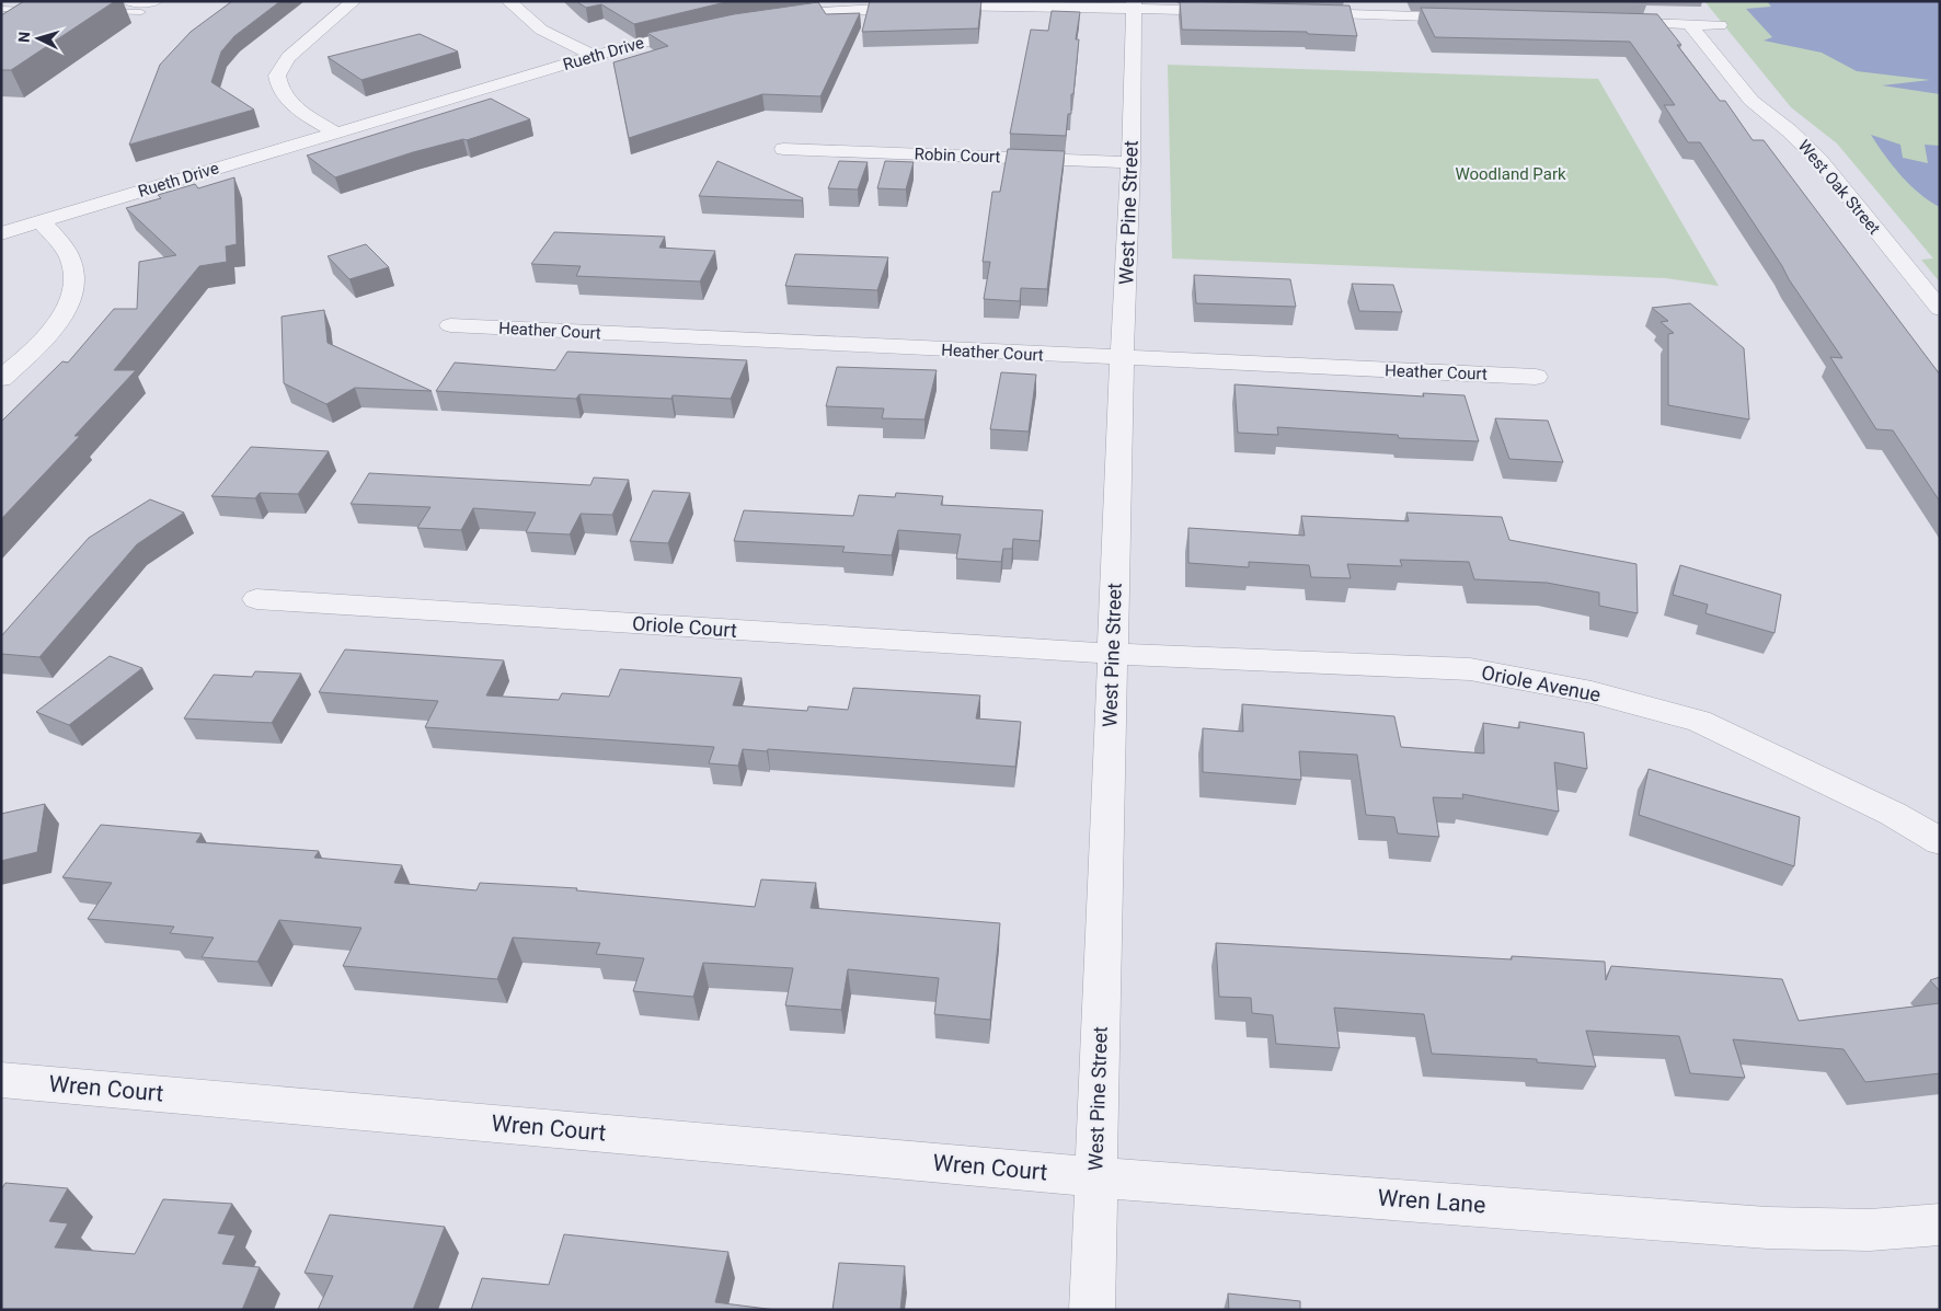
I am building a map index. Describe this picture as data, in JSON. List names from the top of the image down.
{
  "streets": {
    "street": [
      "Rueth Drive",
      "Robin Court",
      "West Oak Street",
      "West Pine Street",
      "Heather Court",
      "Oriole Court",
      "Oriole Avenue",
      "Wren Court",
      "Wren Lane"
    ]
  },
  "crossings": [
    ["Robin Court", "West Pine Street"],
    ["West Pine Street", "Heather Court"],
    ["West Pine Street", "Oriole Court"],
    ["West Pine Street", "Oriole Avenue"],
    ["West Pine Street", "Wren Court"],
    ["West Pine Street", "Wren Lane"],
    ["Oriole Court", "Oriole Avenue"],
    ["Wren Court", "Wren Lane"]
  ],
  "parks": ["Woodland Park"],
  "north": "left"
}
